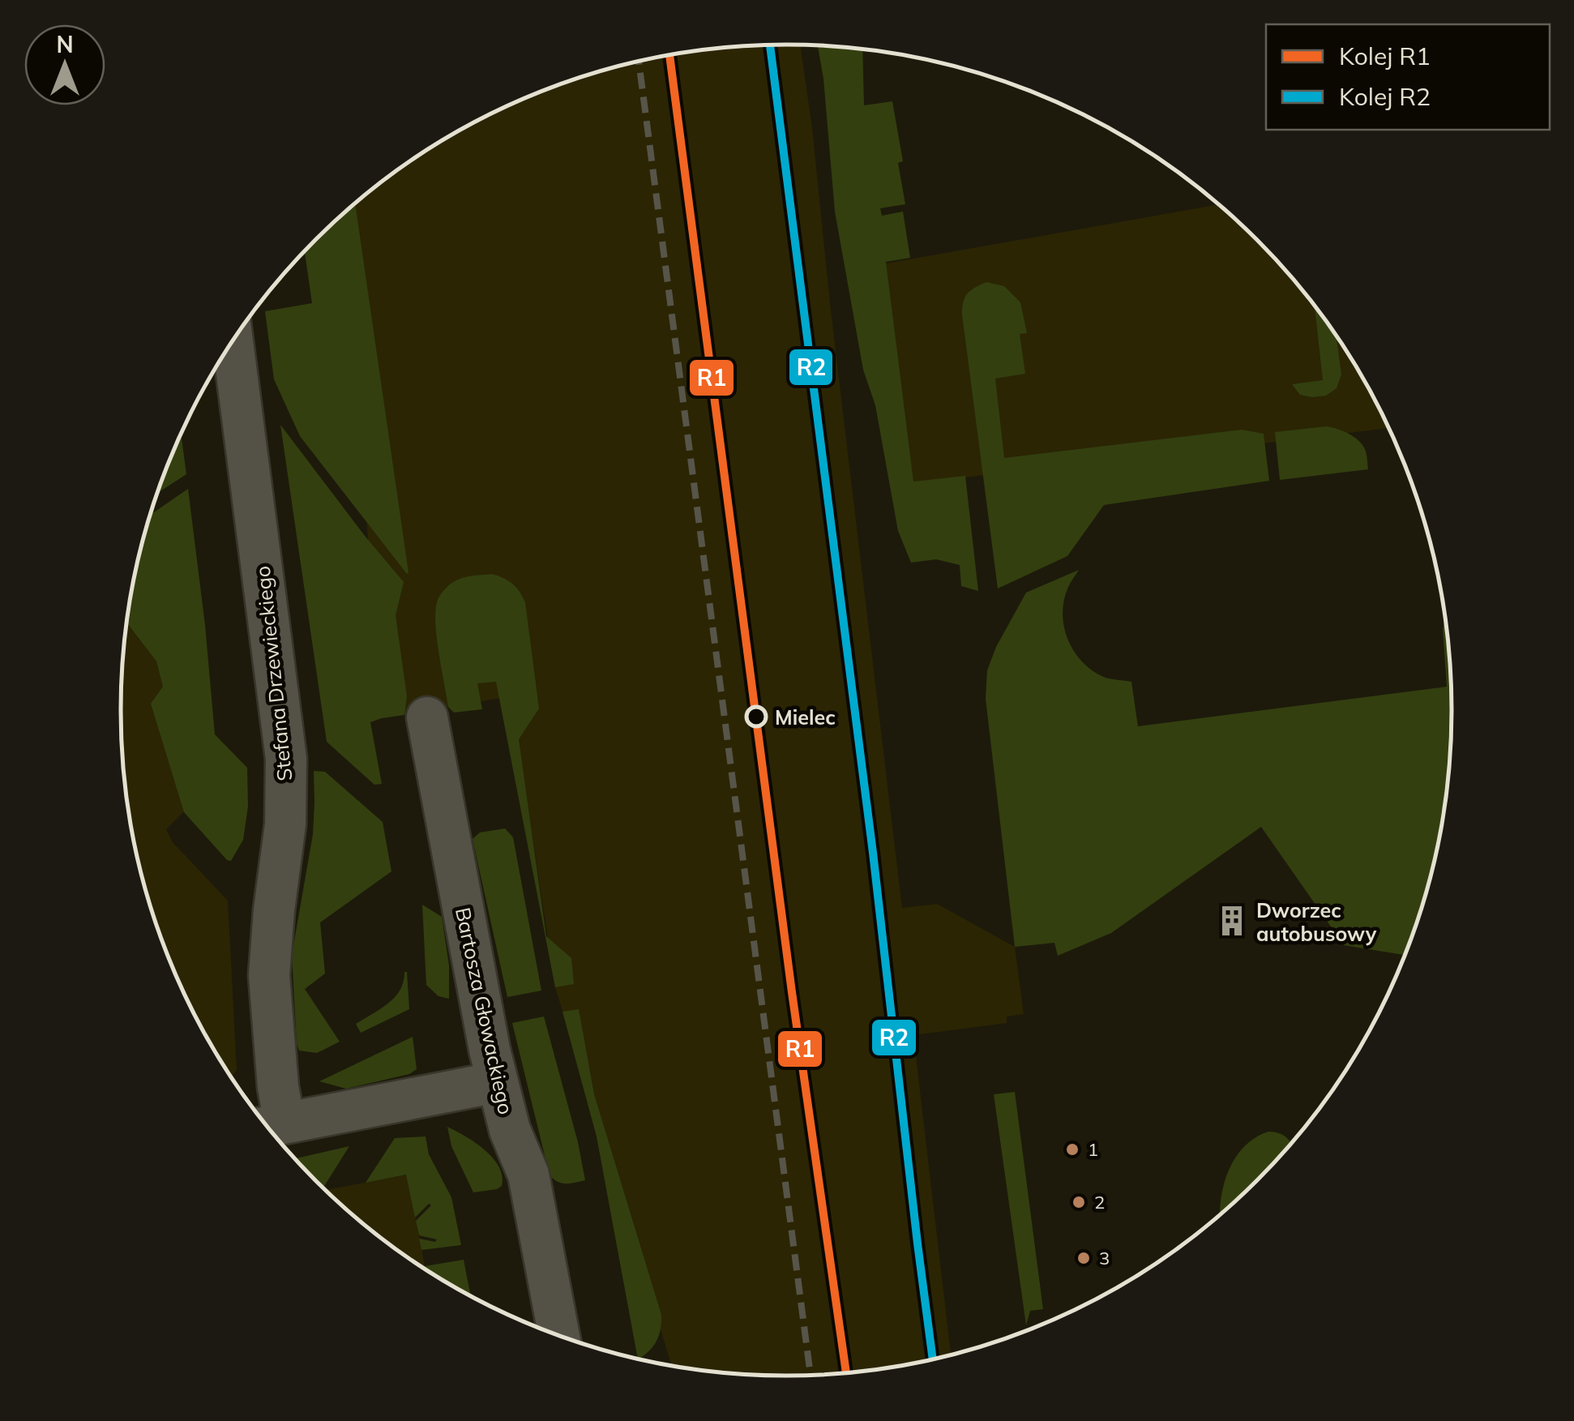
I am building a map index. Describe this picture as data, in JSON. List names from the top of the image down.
{
  "streets": {
    "street": ["Stefana Drzewieckiego", "Bartosza Głowackiego"]
  },
  "crossings": [
    ["Stefana Drzewieckiego", "Bartosza Głowackiego"]
  ],
  "places": {
    "other": [
      "Mielec",
      "1",
      "2",
      "3"
    ],
    "building": ["Dworzec autobusowy"]
  },
  "lines": ["rail line R2", "rail line R1"],
  "legend": ["Kolej R1", "Kolej R2"],
  "north": "top"
}
